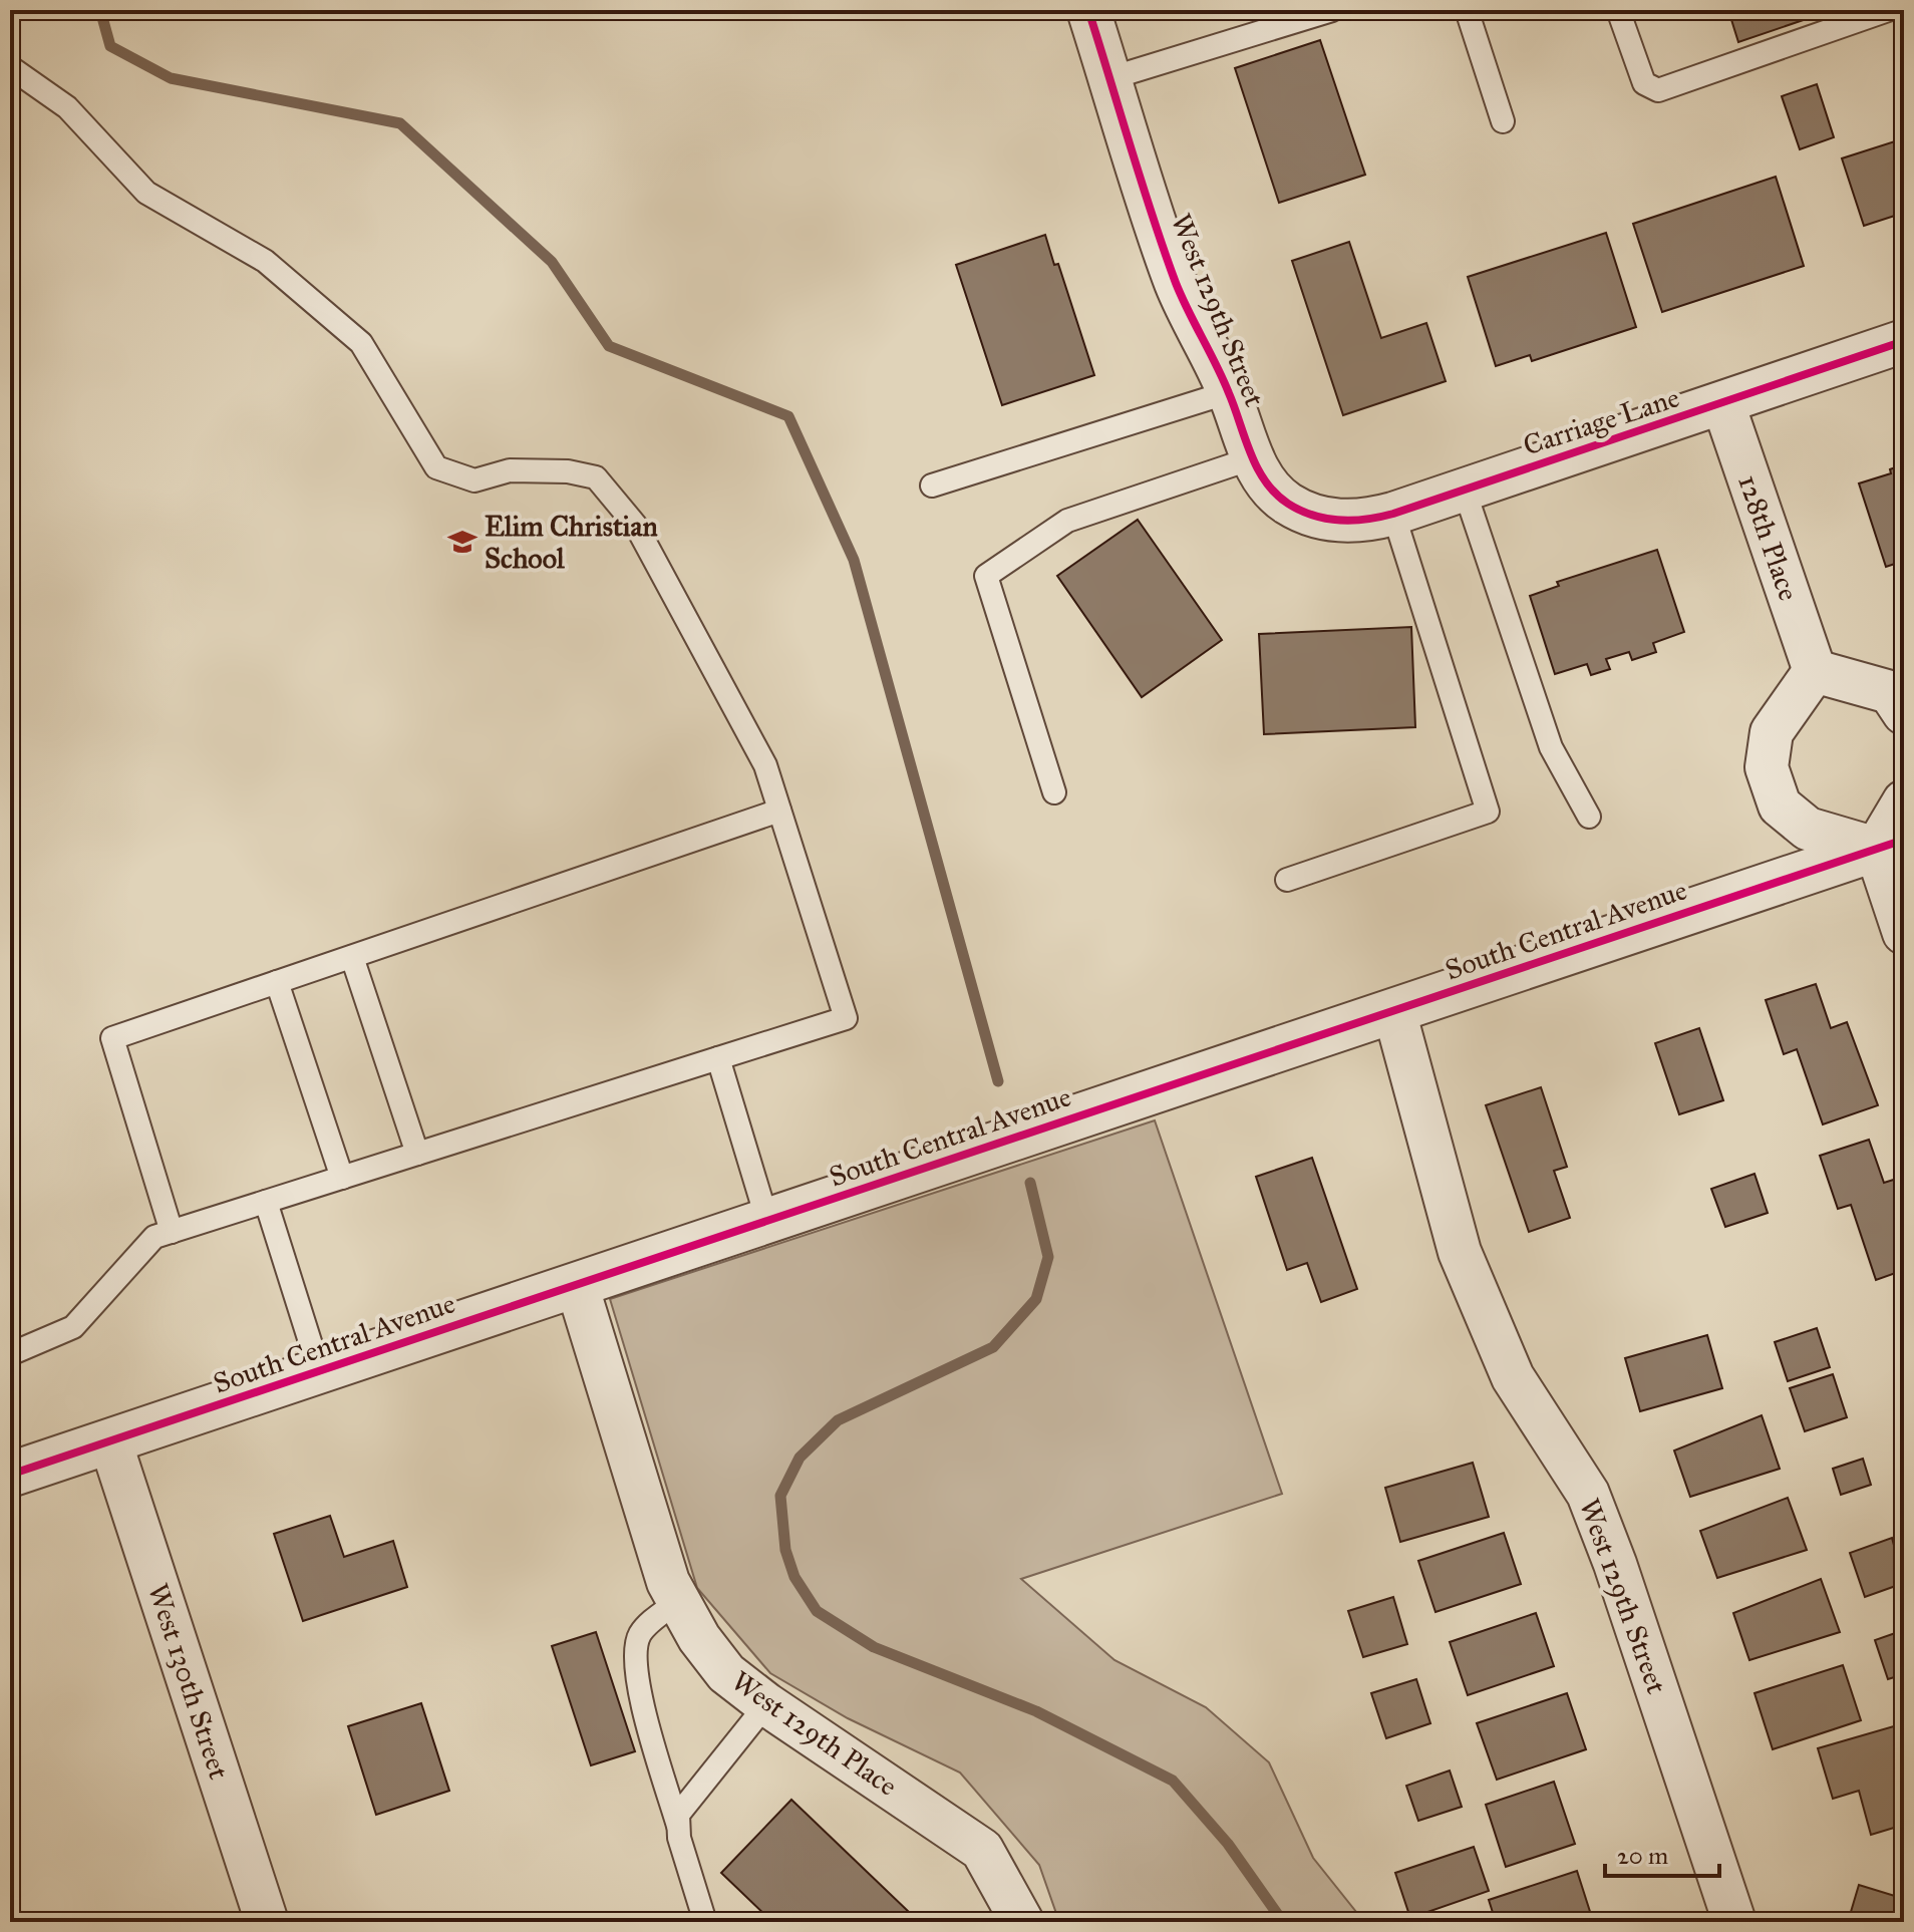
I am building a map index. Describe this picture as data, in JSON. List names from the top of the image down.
{
  "streets": {
    "street": [
      "West 129th Street",
      "Carriage Lane",
      "128th Place",
      "South Central Avenue",
      "West 130th Street",
      "West 129th Place"
    ]
  },
  "crossings": [
    ["West 129th Street", "Carriage Lane"],
    ["West 129th Street", "South Central Avenue"],
    ["Carriage Lane", "128th Place"],
    ["South Central Avenue", "West 130th Street"],
    ["South Central Avenue", "West 129th Place"]
  ],
  "places": {
    "school or university": ["Elim Christian School"]
  },
  "scale_bar": "20 m"
}
